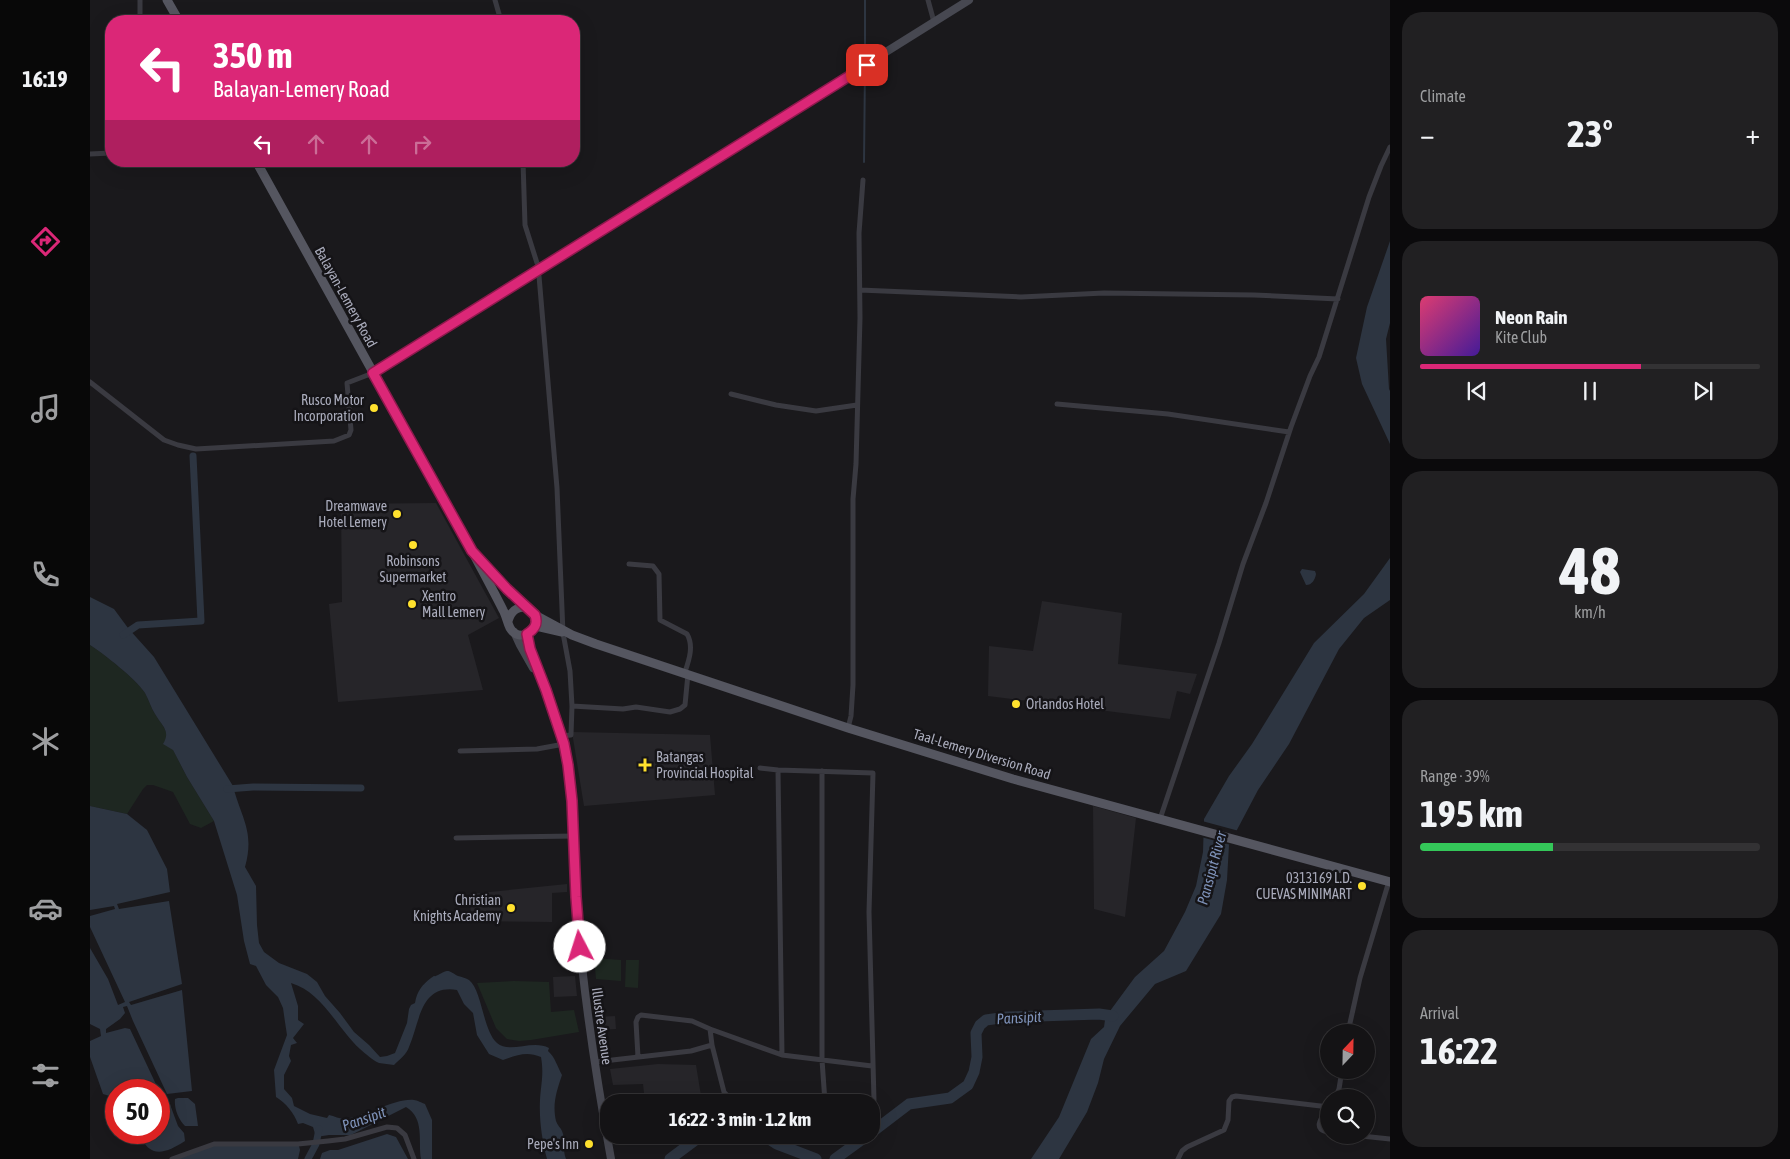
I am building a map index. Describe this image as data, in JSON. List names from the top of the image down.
{
  "streets": {
    "main road": ["Balayan-Lemery Road", "Taal-Lemery Diversion Road", "Illustre Avenue"]
  },
  "crossings": [
    ["Balayan-Lemery Road", "Taal-Lemery Diversion Road"],
    ["Balayan-Lemery Road", "Illustre Avenue"],
    ["Taal-Lemery Diversion Road", "Illustre Avenue"]
  ],
  "water": ["Pansipit River", "Pansipit"],
  "places": {
    "other": [
      "Rusco Motor Incorporation",
      "Dreamwave Hotel Lemery",
      "Robinsons Supermarket",
      "Xentro Mall Lemery",
      "Orlandos Hotel",
      "0313169 L.D. CUEVAS MINIMART",
      "Christian Knights Academy",
      "Pepe's Inn"
    ],
    "health": ["Batangas Provincial Hospital"]
  },
  "north": "top",
  "page": {
    "tabs": "16:19",
    "tile": [
      "Climate",
      ["48", "km/h"],
      ["Range · 39%", "195 km"],
      ["Arrival", "16:22"]
    ],
    "turn": ["350 m", "Balayan-Lemery Road"],
    "heat": ["−", "23°", "+"],
    "song": ["Neon Rain", "Kite Club"],
    "limit": "50",
    "trip": "16:22 · 3 min · 1.2 km"
  }
}
